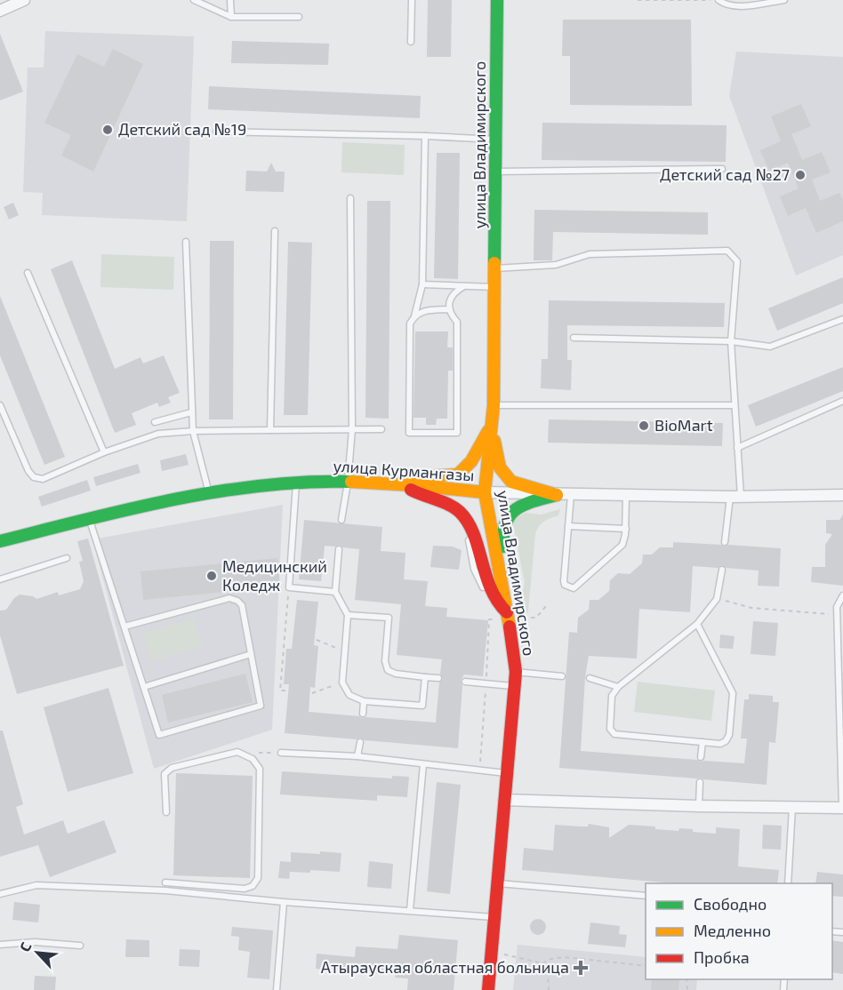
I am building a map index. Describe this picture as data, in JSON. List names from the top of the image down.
{
  "streets": {
    "street": ["улица Владимирского", "улица Курмангазы"]
  },
  "crossings": [
    ["улица Владимирского", "улица Курмангазы"]
  ],
  "places": {
    "other": [
      "Детский сад №19",
      "Детский сад №27",
      "BioMart",
      "Медицинский Коледж"
    ],
    "health": ["Атырауская областная больница"]
  },
  "legend": ["Свободно", "Медленно", "Пробка"],
  "north": "top left"
}
